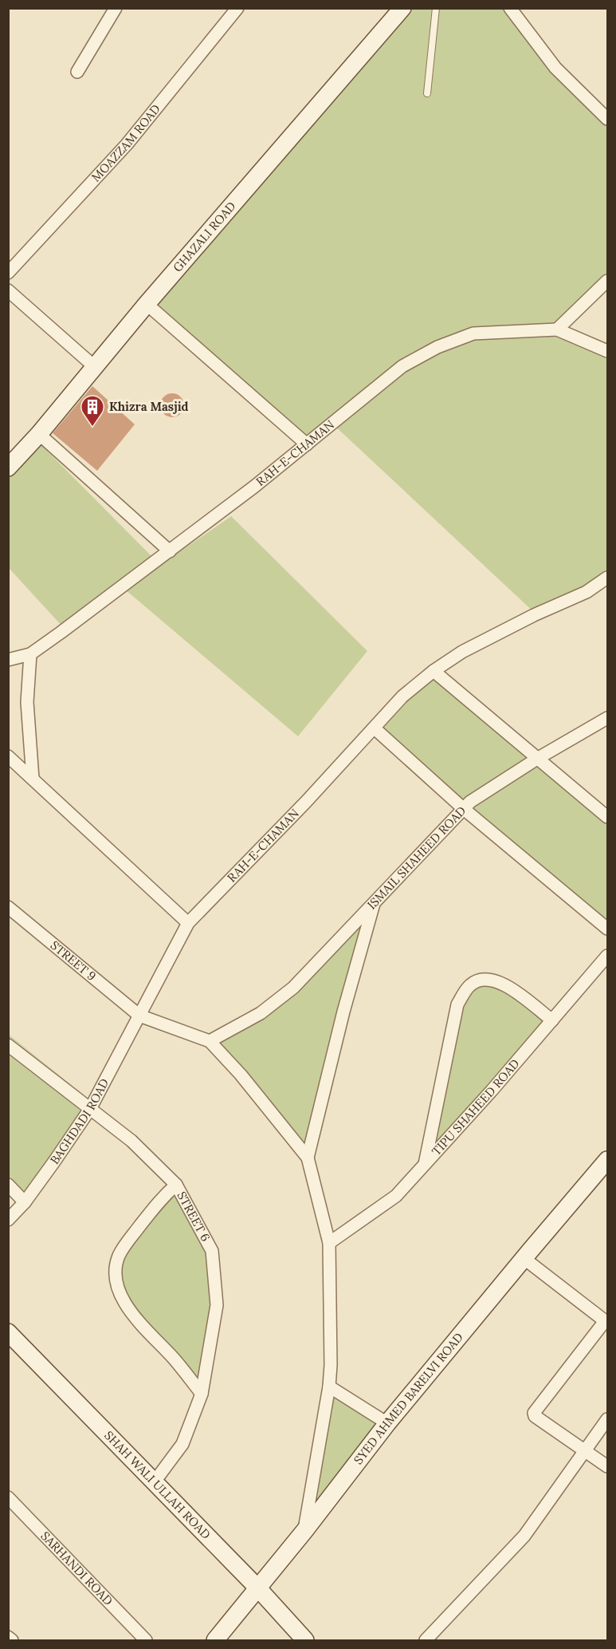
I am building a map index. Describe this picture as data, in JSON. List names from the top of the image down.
{
  "streets": {
    "main road": ["GHAZALI ROAD", "SYED AHMED BARELVI ROAD", "SHAH WALI ULLAH ROAD"],
    "street": [
      "MOAZZAM ROAD",
      "RAH-E-CHAMAN",
      "ISMAIL SHAHEED ROAD",
      "STREET 9",
      "TIPU SHAHEED ROAD",
      "BAGHDADI ROAD",
      "STREET 6",
      "SARHANDI ROAD"
    ]
  },
  "crossings": [
    ["RAH-E-CHAMAN", "STREET 9"],
    ["RAH-E-CHAMAN", "BAGHDADI ROAD"],
    ["STREET 9", "BAGHDADI ROAD"],
    ["BAGHDADI ROAD", "STREET 6"],
    ["STREET 6", "SHAH WALI ULLAH ROAD"],
    ["SYED AHMED BARELVI ROAD", "SHAH WALI ULLAH ROAD"]
  ],
  "places": {
    "building": ["Khizra Masjid"]
  }
}
